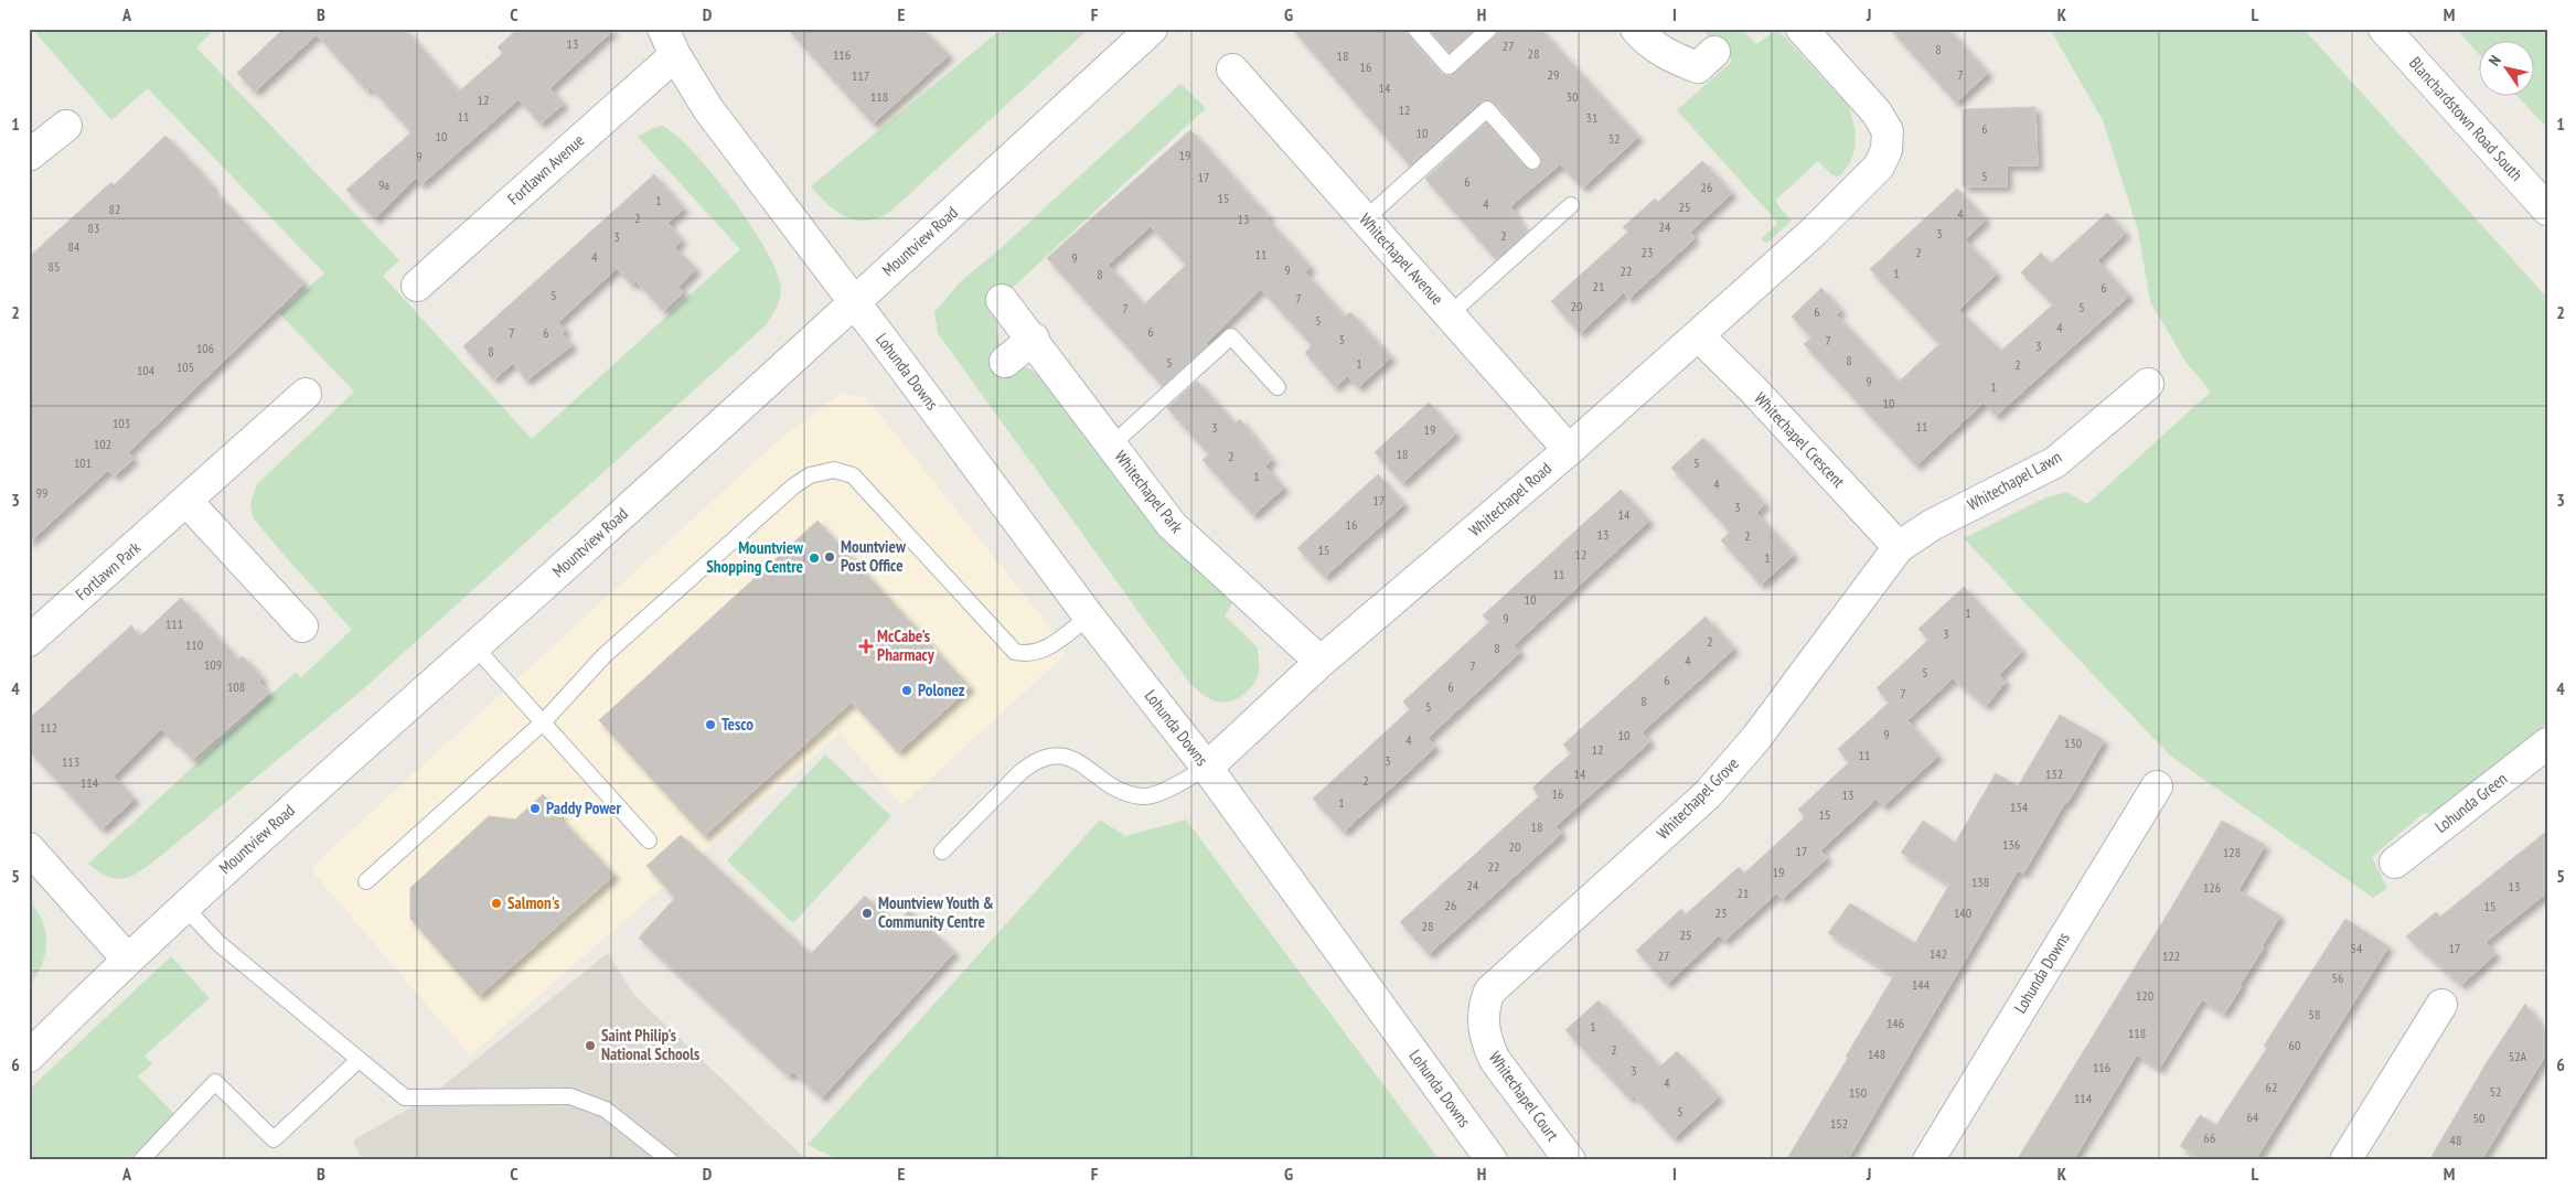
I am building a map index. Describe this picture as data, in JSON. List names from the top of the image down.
{
  "streets": {
    "street": [
      "Blanchardstown Road South",
      "Fortlawn Avenue",
      "Mountview Road",
      "Whitechapel Avenue",
      "Lohunda Downs",
      "Whitechapel Crescent",
      "Whitechapel Lawn",
      "Whitechapel Park",
      "Whitechapel Road",
      "Fortlawn Park",
      "Whitechapel Grove",
      "Lohunda Green",
      "Whitechapel Court"
    ]
  },
  "crossings": [
    ["Fortlawn Avenue", "Mountview Road"],
    ["Fortlawn Avenue", "Lohunda Downs"],
    ["Mountview Road", "Lohunda Downs"],
    ["Whitechapel Avenue", "Whitechapel Road"],
    ["Lohunda Downs", "Whitechapel Road"],
    ["Whitechapel Crescent", "Whitechapel Lawn"],
    ["Whitechapel Crescent", "Whitechapel Road"],
    ["Whitechapel Crescent", "Whitechapel Grove"],
    ["Whitechapel Lawn", "Whitechapel Grove"],
    ["Whitechapel Park", "Whitechapel Road"],
    ["Whitechapel Grove", "Whitechapel Court"]
  ],
  "places": {
    "other": [
      "Mountview Post Office",
      "Mountview Shopping Centre",
      "Polonez",
      "Tesco",
      "Paddy Power",
      "Salmon's",
      "Mountview Youth & Community Centre",
      "Saint Philip's National Schools"
    ],
    "health": ["McCabe's Pharmacy"]
  },
  "house_numbers": [
    "13",
    "27",
    "8",
    "28",
    "116",
    "18",
    "16",
    "29",
    "7",
    "117",
    "14",
    "118",
    "30",
    "12",
    "12",
    "11",
    "31",
    "6",
    "10",
    "10",
    "32",
    "19",
    "9",
    "5",
    "17",
    "6",
    "9a",
    "26",
    "15",
    "1",
    "4",
    "25",
    "82",
    "4",
    "2",
    "13",
    "24",
    "83",
    "3",
    "2",
    "3",
    "84",
    "23",
    "2",
    "11",
    "4",
    "9",
    "85",
    "9",
    "22",
    "1",
    "8",
    "21",
    "6",
    "5",
    "7",
    "20",
    "5",
    "7",
    "6",
    "5",
    "4",
    "6",
    "7",
    "6",
    "3",
    "7",
    "3",
    "106",
    "8",
    "8",
    "5",
    "1",
    "2",
    "105",
    "104",
    "9",
    "1",
    "10",
    "103",
    "11",
    "3",
    "19",
    "102",
    "18",
    "2",
    "101",
    "5",
    "1",
    "4",
    "99",
    "17",
    "3",
    "14",
    "16",
    "13",
    "2",
    "15",
    "12",
    "1",
    "11",
    "10",
    "1",
    "9",
    "111",
    "3",
    "2",
    "110",
    "8",
    "4",
    "109",
    "7",
    "5",
    "6",
    "108",
    "6",
    "7",
    "8",
    "5",
    "112",
    "9",
    "10",
    "4",
    "130",
    "12",
    "11",
    "3",
    "113",
    "14",
    "132",
    "2",
    "114",
    "16",
    "13",
    "1",
    "134",
    "15",
    "18",
    "136",
    "20",
    "17",
    "128",
    "22",
    "19",
    "138",
    "24",
    "13",
    "126",
    "21",
    "26",
    "15",
    "23",
    "140",
    "28",
    "25",
    "54",
    "17",
    "142",
    "27",
    "122",
    "56",
    "144",
    "120",
    "58",
    "146",
    "1",
    "118",
    "60",
    "2",
    "148",
    "52A",
    "116",
    "3",
    "4",
    "62",
    "52",
    "150",
    "114",
    "5",
    "64",
    "50",
    "152",
    "66",
    "48"
  ],
  "north": "top left",
  "grid": {
    "columns": [
      "A",
      "B",
      "C",
      "D",
      "E",
      "F",
      "G",
      "H",
      "I",
      "J",
      "K",
      "L",
      "M"
    ],
    "rows": [
      "1",
      "2",
      "3",
      "4",
      "5",
      "6"
    ]
  }
}
